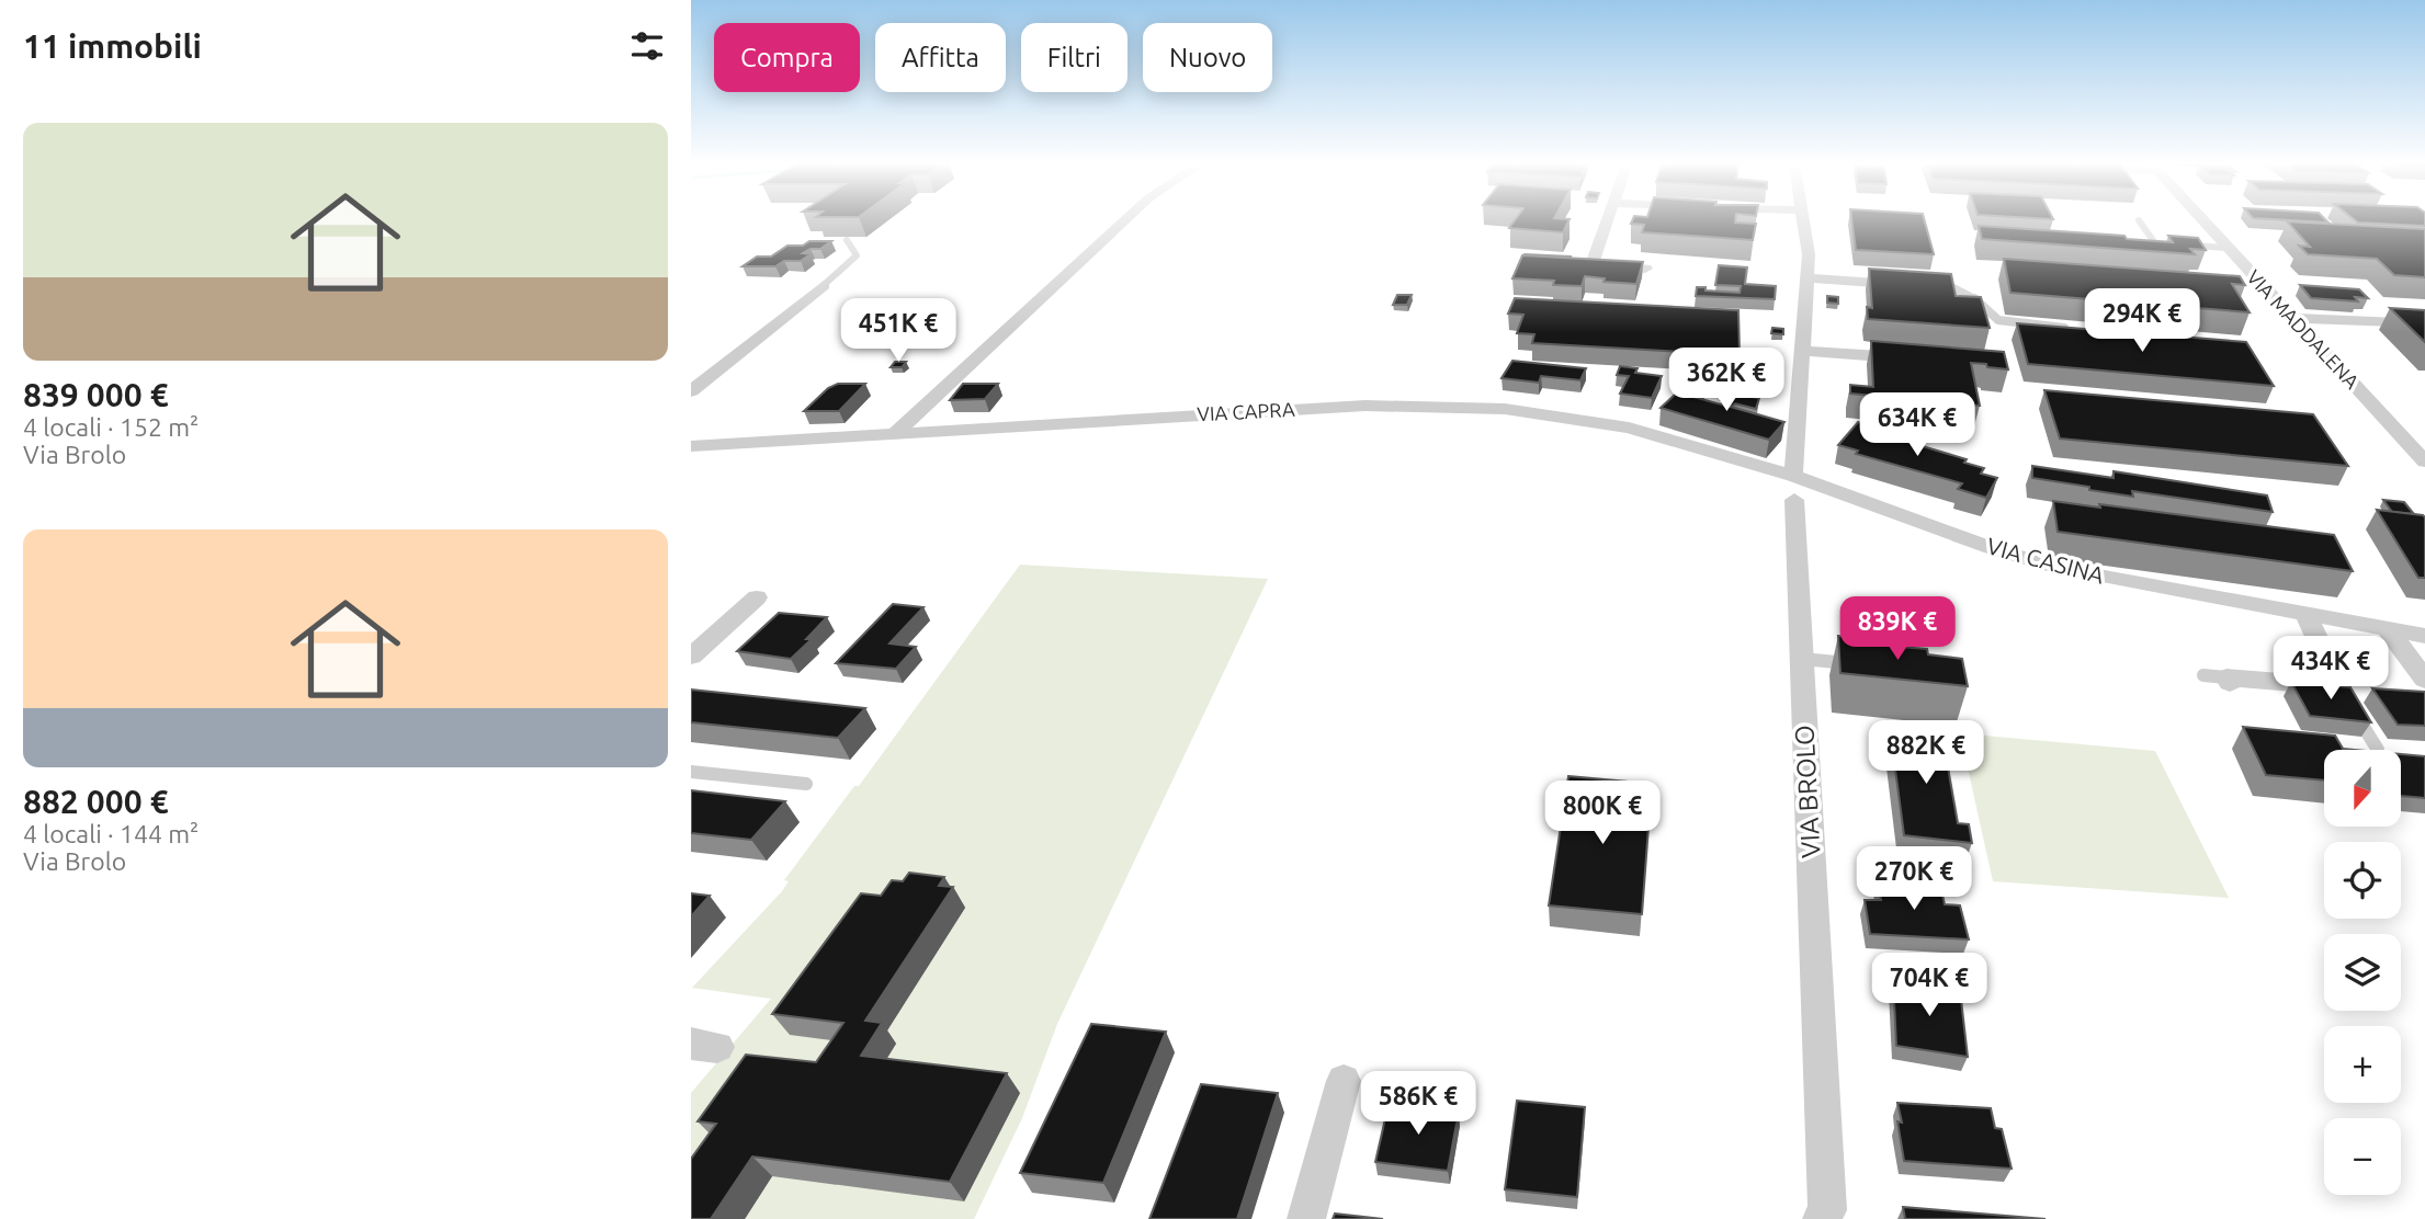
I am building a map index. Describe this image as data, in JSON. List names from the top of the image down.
{
  "streets": {
    "street": [
      "VIA MADDALENA",
      "VIA CAPRA",
      "VIA CASINA",
      "VIA BROLO"
    ]
  },
  "crossings": [
    ["VIA CAPRA", "VIA CASINA"],
    ["VIA CAPRA", "VIA BROLO"],
    ["VIA CASINA", "VIA BROLO"]
  ],
  "north": "bottom",
  "page": {
    "heading": "11 immobili",
    "chip": [
      "Compra",
      "Affitta",
      "Filtri",
      "Nuovo"
    ],
    "list": [
      {
        "name": "839 000 €",
        "note": "4 locali · 152 m² · Via Brolo"
      },
      {
        "name": "882 000 €",
        "note": "4 locali · 144 m² · Via Brolo"
      }
    ],
    "price": [
      "294K €",
      "451K €",
      "362K €",
      "634K €",
      "839K €",
      "434K €",
      "882K €",
      "800K €",
      "270K €",
      "704K €",
      "586K €"
    ],
    "map_buttons": ["+", "−"]
  }
}
